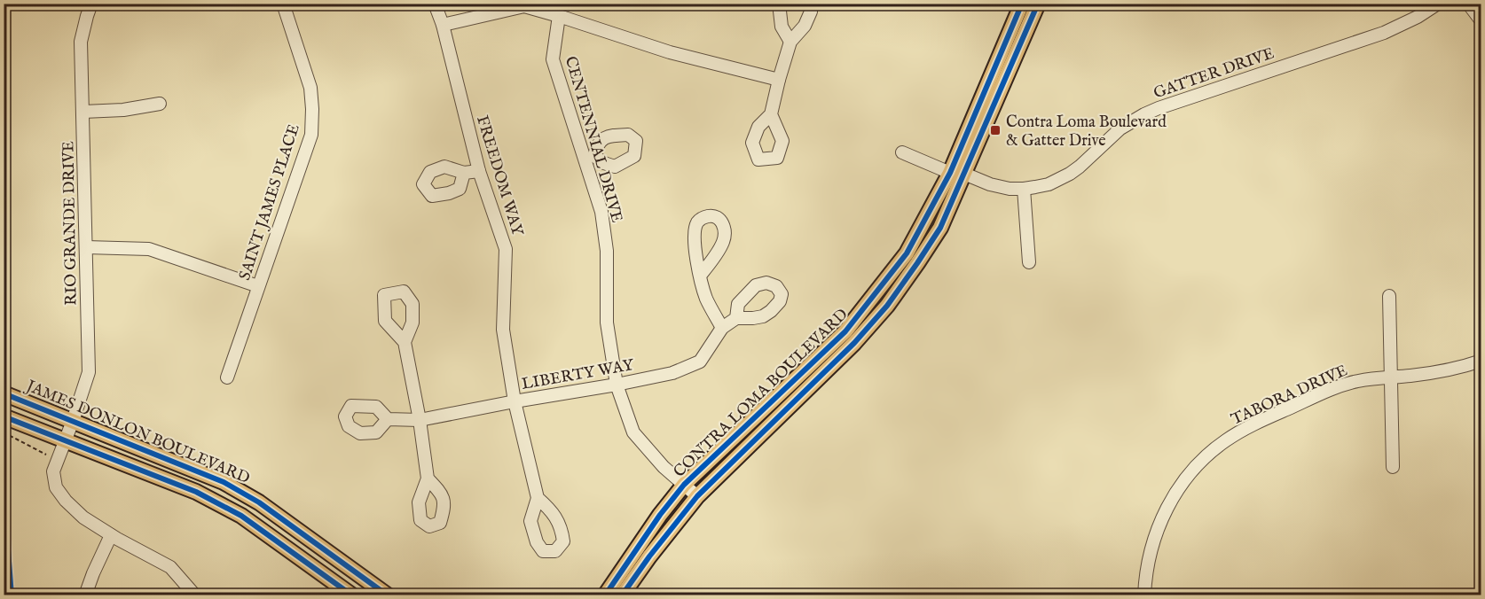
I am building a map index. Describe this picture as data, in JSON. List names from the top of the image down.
{
  "streets": {
    "main road": ["CONTRA LOMA BOULEVARD", "JAMES DONLON BOULEVARD"],
    "street": [
      "GATTER DRIVE",
      "CENTENNIAL DRIVE",
      "FREEDOM WAY",
      "SAINT JAMES PLACE",
      "RIO GRANDE DRIVE",
      "LIBERTY WAY",
      "TABORA DRIVE"
    ]
  },
  "crossings": [
    ["GATTER DRIVE", "CONTRA LOMA BOULEVARD"],
    ["CENTENNIAL DRIVE", "LIBERTY WAY"],
    ["CENTENNIAL DRIVE", "CONTRA LOMA BOULEVARD"],
    ["FREEDOM WAY", "LIBERTY WAY"],
    ["RIO GRANDE DRIVE", "JAMES DONLON BOULEVARD"]
  ],
  "places": {
    "transit": ["Contra Loma Boulevard & Gatter Drive"]
  }
}
